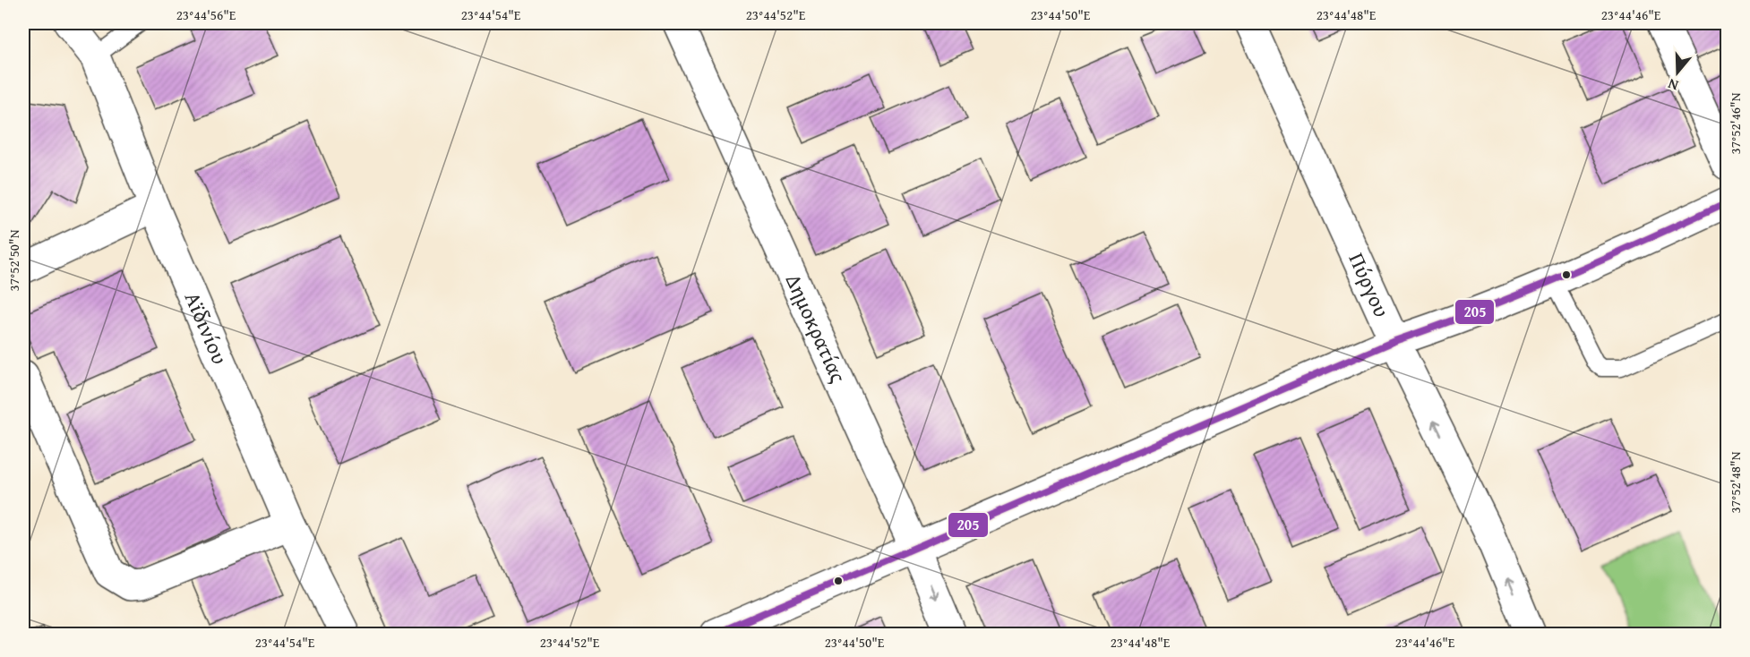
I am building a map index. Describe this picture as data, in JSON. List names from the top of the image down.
{
  "streets": {
    "street": ["Πύργου", "Δημοκρατίας", "Αϊδινίου"]
  },
  "one_way": ["Πύργου"],
  "lines": ["transit line 205"],
  "north": "bottom",
  "coordinates": [
    "23°44'56\"E",
    "23°44'54\"E",
    "23°44'52\"E",
    "23°44'50\"E",
    "23°44'48\"E",
    "23°44'46\"E",
    "37°52'46\"N",
    "37°52'50\"N",
    "37°52'48\"N"
  ]
}
